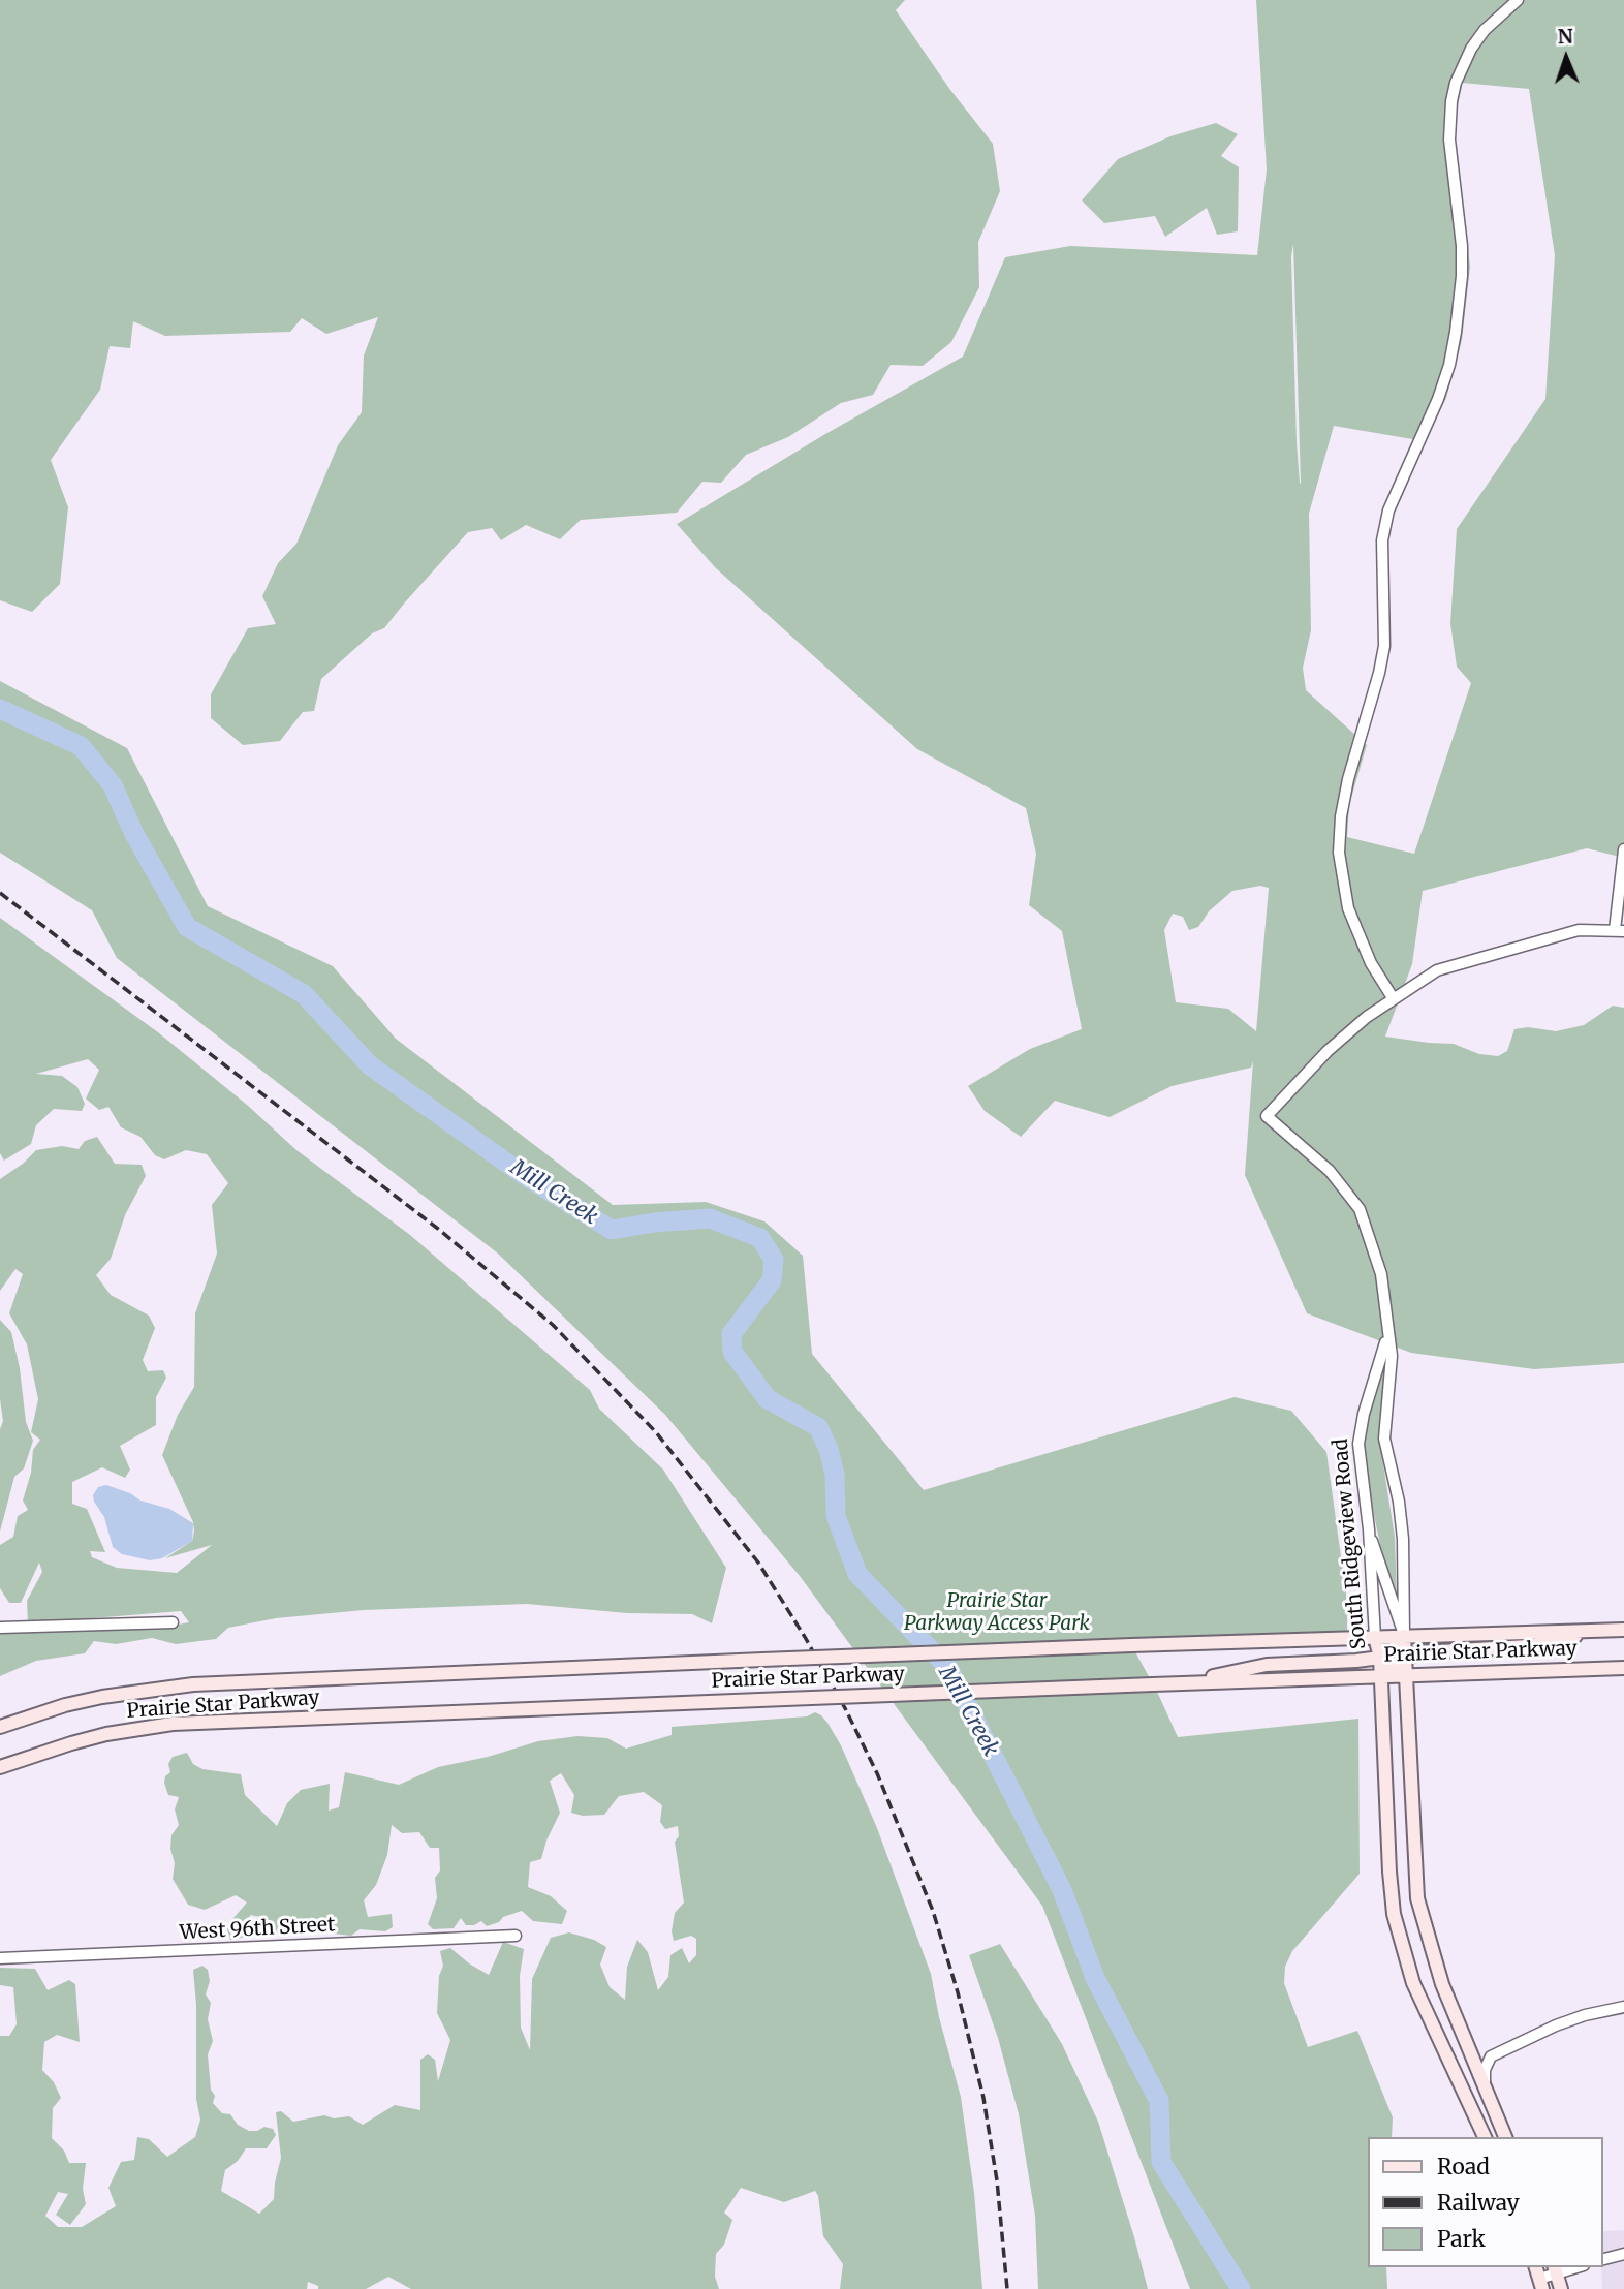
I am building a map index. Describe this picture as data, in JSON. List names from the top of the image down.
{
  "streets": {
    "main road": ["South Ridgeview Road", "Prairie Star Parkway"],
    "street": ["West 96th Street"]
  },
  "crossings": [
    ["South Ridgeview Road", "Prairie Star Parkway"]
  ],
  "water": ["Mill Creek"],
  "parks": ["Prairie Star Parkway Access Park"],
  "legend": ["Road", "Railway", "Park"],
  "north": "top"
}
